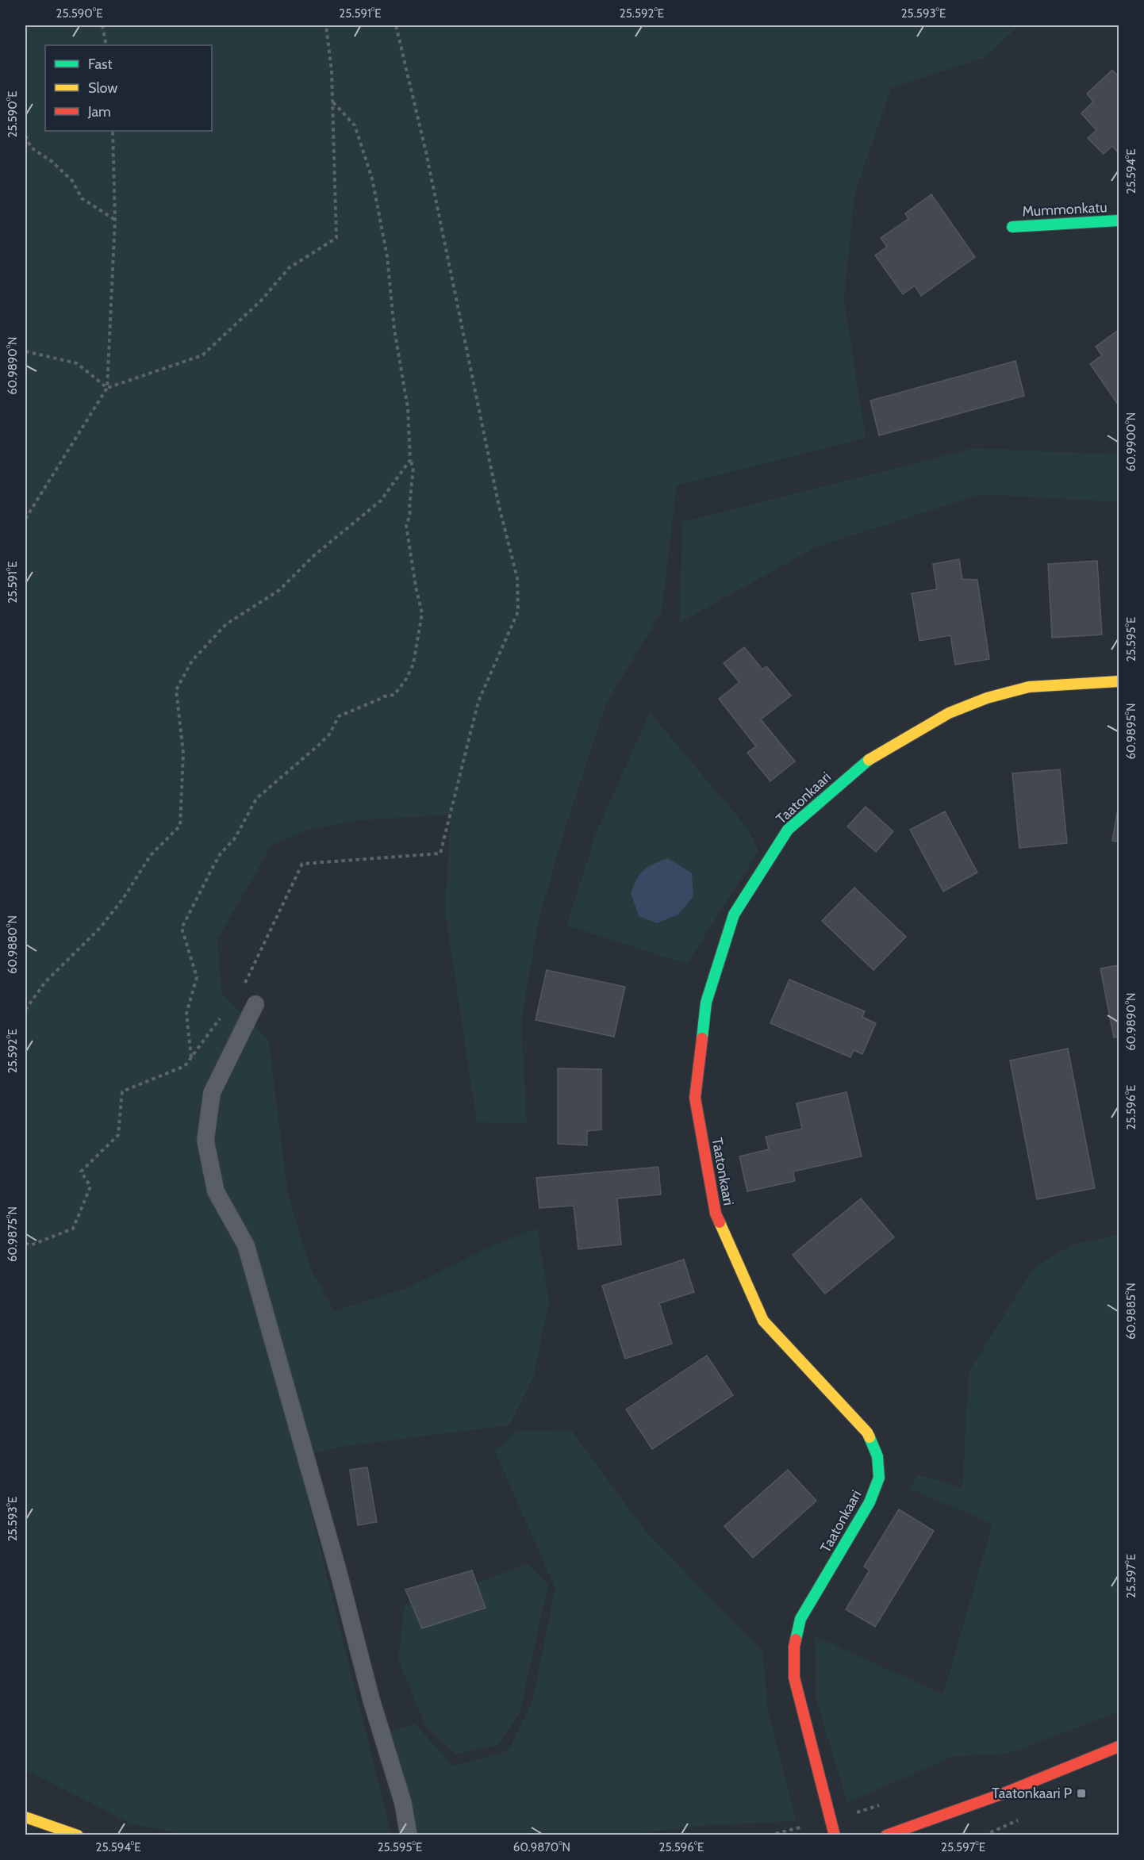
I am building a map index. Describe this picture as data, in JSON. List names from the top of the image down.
{
  "streets": {
    "street": ["Mummonkatu", "Taatonkaari"]
  },
  "places": {
    "transit": ["Taatonkaari P"]
  },
  "legend": ["Fast", "Slow", "Jam"],
  "coordinates": [
    "25.590°E",
    "25.591°E",
    "25.592°E",
    "25.593°E",
    "25.594°E",
    "60.9890°N",
    "60.9900°N",
    "25.595°E",
    "60.9895°N",
    "60.9880°N",
    "25.596°E",
    "60.9875°N",
    "60.9885°N",
    "25.597°E",
    "60.9870°N"
  ]
}
